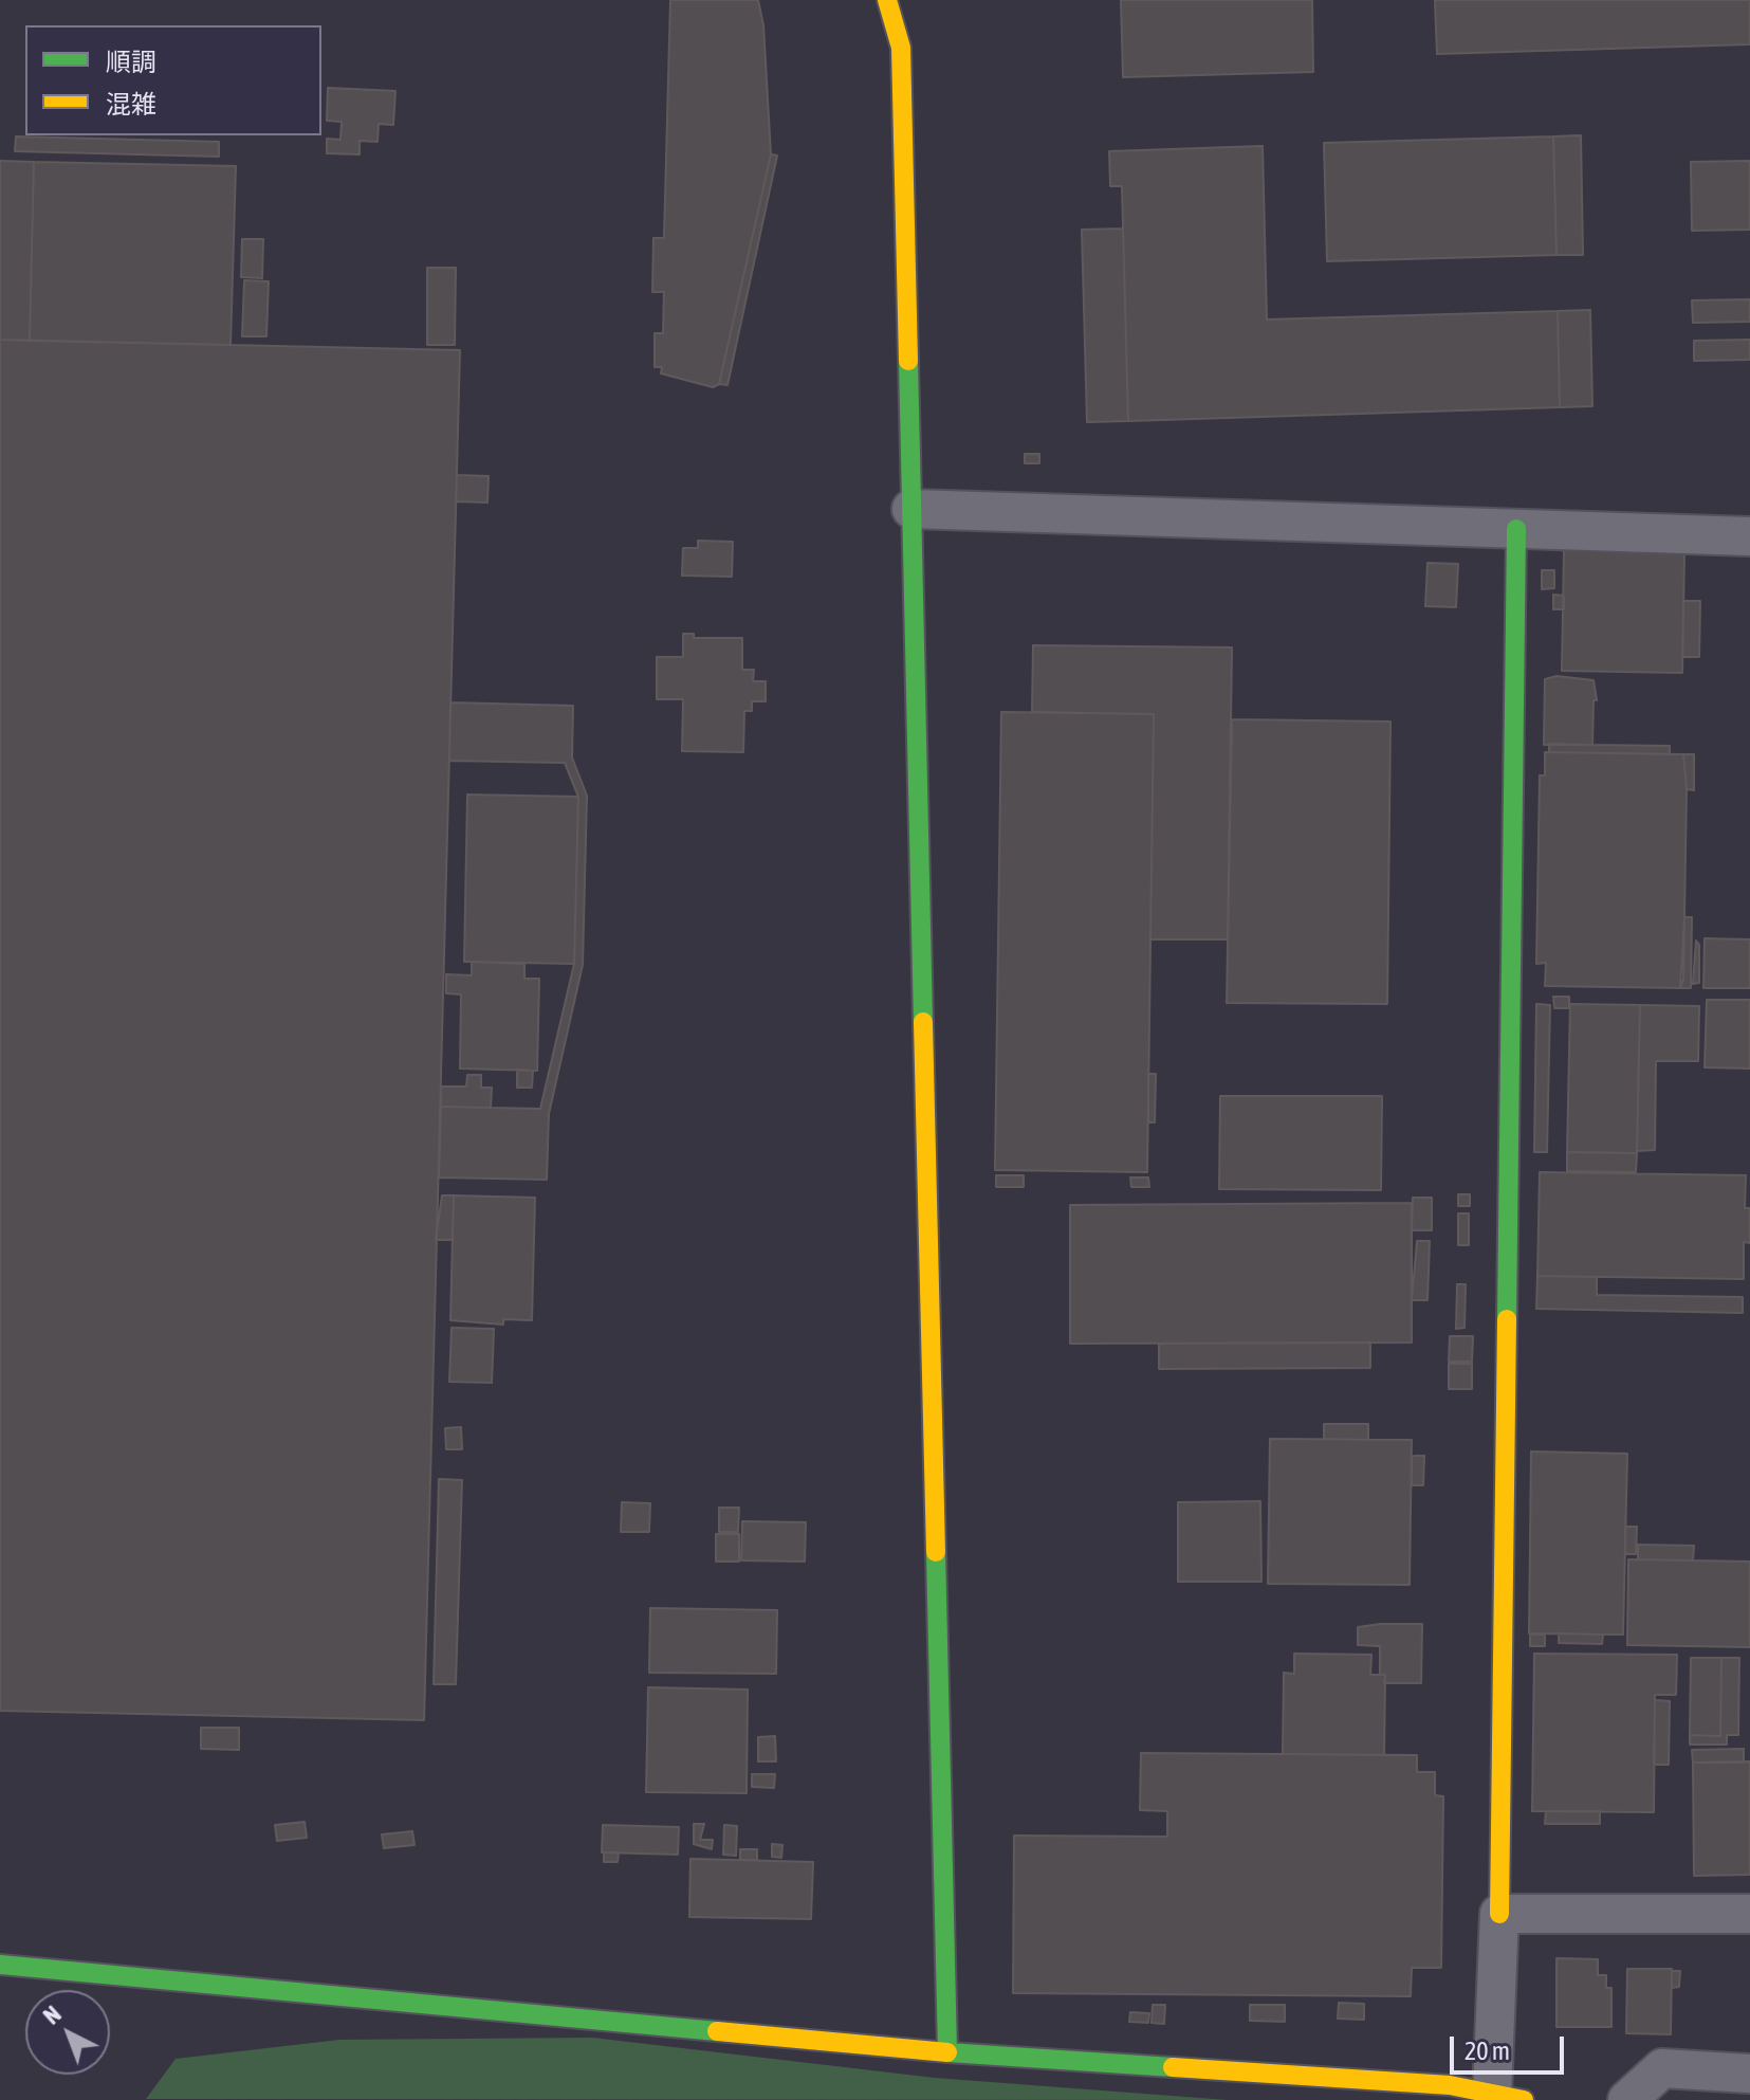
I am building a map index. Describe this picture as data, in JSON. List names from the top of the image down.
{
  "legend": ["順調", "混雑"],
  "scale_bar": "20 m",
  "north": "top left"
}
